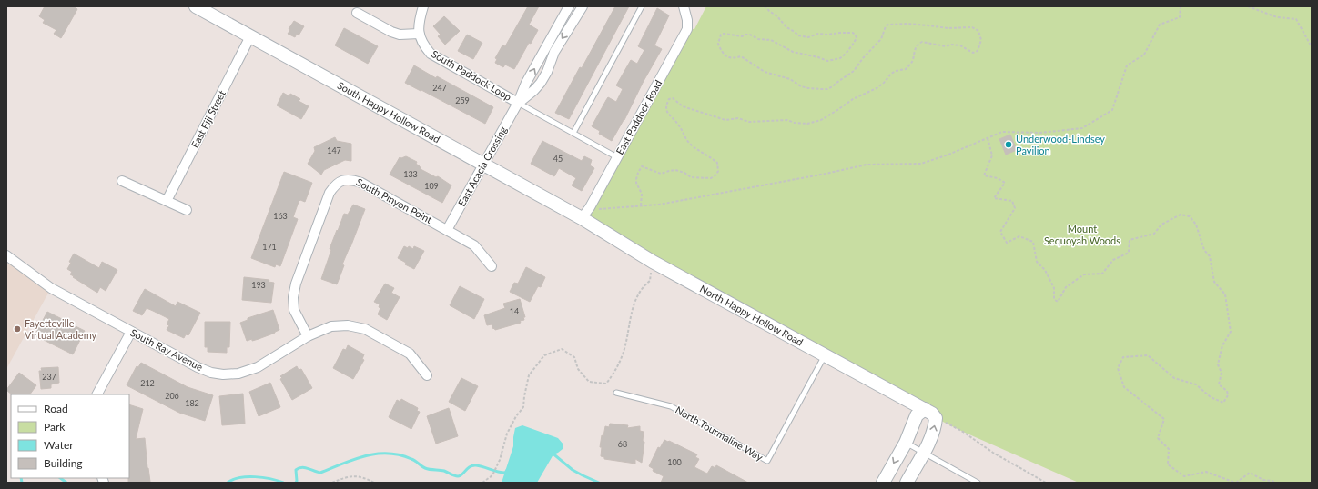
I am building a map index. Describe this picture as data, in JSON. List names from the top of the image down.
{
  "streets": {
    "street": [
      "South Paddock Loop",
      "South Happy Hollow Road",
      "East Paddock Road",
      "East Fiji Street",
      "East Acacia Crossing",
      "South Pinyon Point",
      "North Happy Hollow Road",
      "South Ray Avenue"
    ],
    "lane": ["North Tourmaline Way"]
  },
  "crossings": [
    ["South Paddock Loop", "East Acacia Crossing"],
    ["South Happy Hollow Road", "East Paddock Road"],
    ["South Happy Hollow Road", "East Fiji Street"],
    ["South Happy Hollow Road", "East Acacia Crossing"],
    ["South Happy Hollow Road", "North Happy Hollow Road"],
    ["East Paddock Road", "North Happy Hollow Road"],
    ["East Acacia Crossing", "South Pinyon Point"],
    ["South Pinyon Point", "South Ray Avenue"],
    ["North Happy Hollow Road", "North Tourmaline Way"]
  ],
  "parks": ["Mount Sequoyah Woods"],
  "places": ["Underwood-Lindsey Pavilion", "Fayetteville Virtual Academy"],
  "house_numbers": [
    "247",
    "259",
    "147",
    "45",
    "133",
    "109",
    "163",
    "171",
    "193",
    "14",
    "237",
    "212",
    "206",
    "182",
    "68",
    "100"
  ],
  "legend": [
    "Road",
    "Park",
    "Water",
    "Building"
  ]
}
